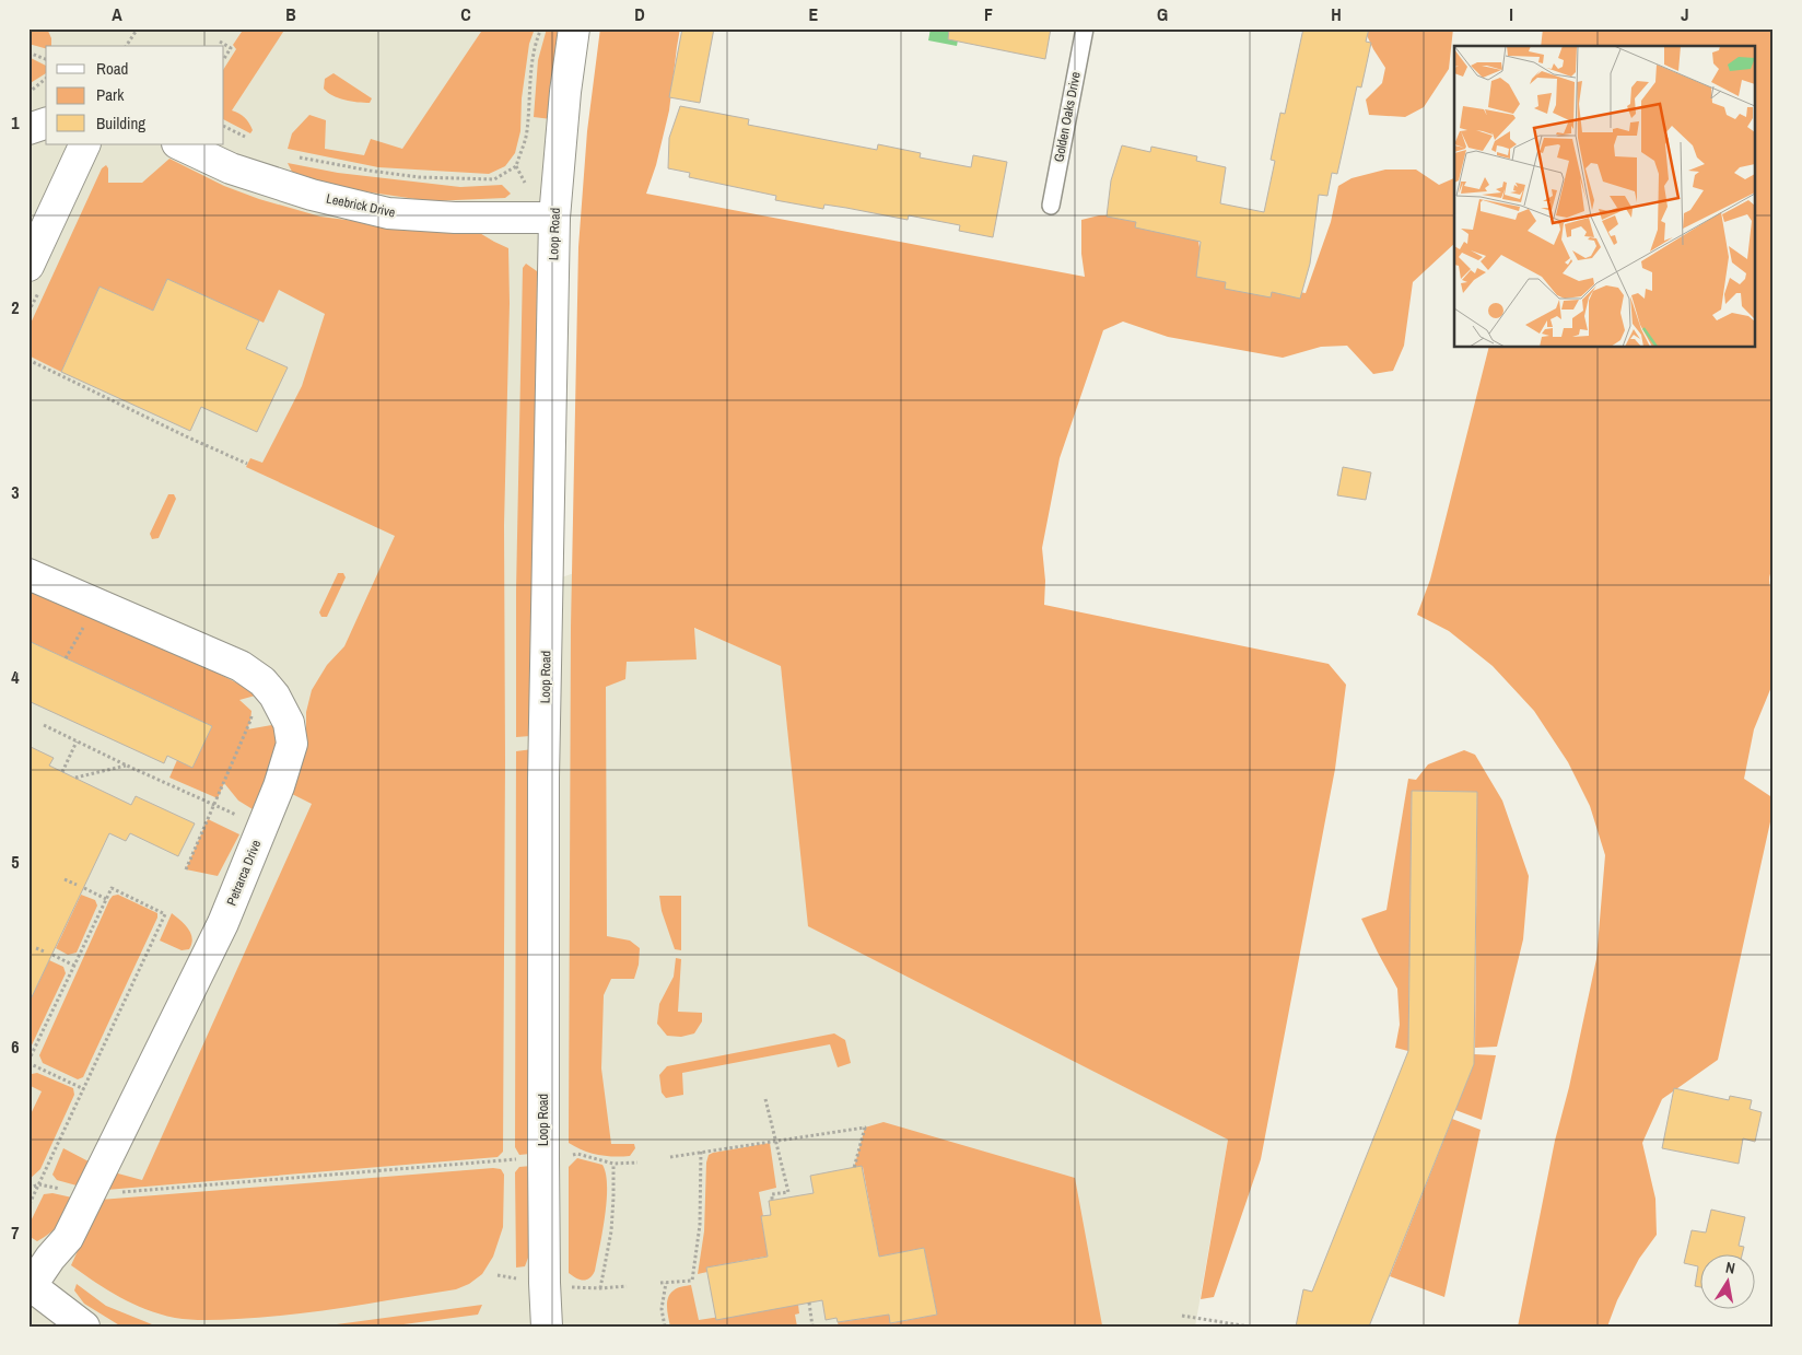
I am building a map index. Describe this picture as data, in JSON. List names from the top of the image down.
{
  "streets": {
    "street": ["Leebrick Drive", "Loop Road", "Petrarca Drive"],
    "lane": ["Golden Oaks Drive"]
  },
  "crossings": [
    ["Leebrick Drive", "Loop Road"]
  ],
  "legend": ["Road", "Park", "Building"],
  "north": "top",
  "grid": {
    "columns": [
      "A",
      "B",
      "C",
      "D",
      "E",
      "F",
      "G",
      "H",
      "I",
      "J"
    ],
    "rows": [
      "1",
      "2",
      "3",
      "4",
      "5",
      "6",
      "7"
    ]
  }
}
